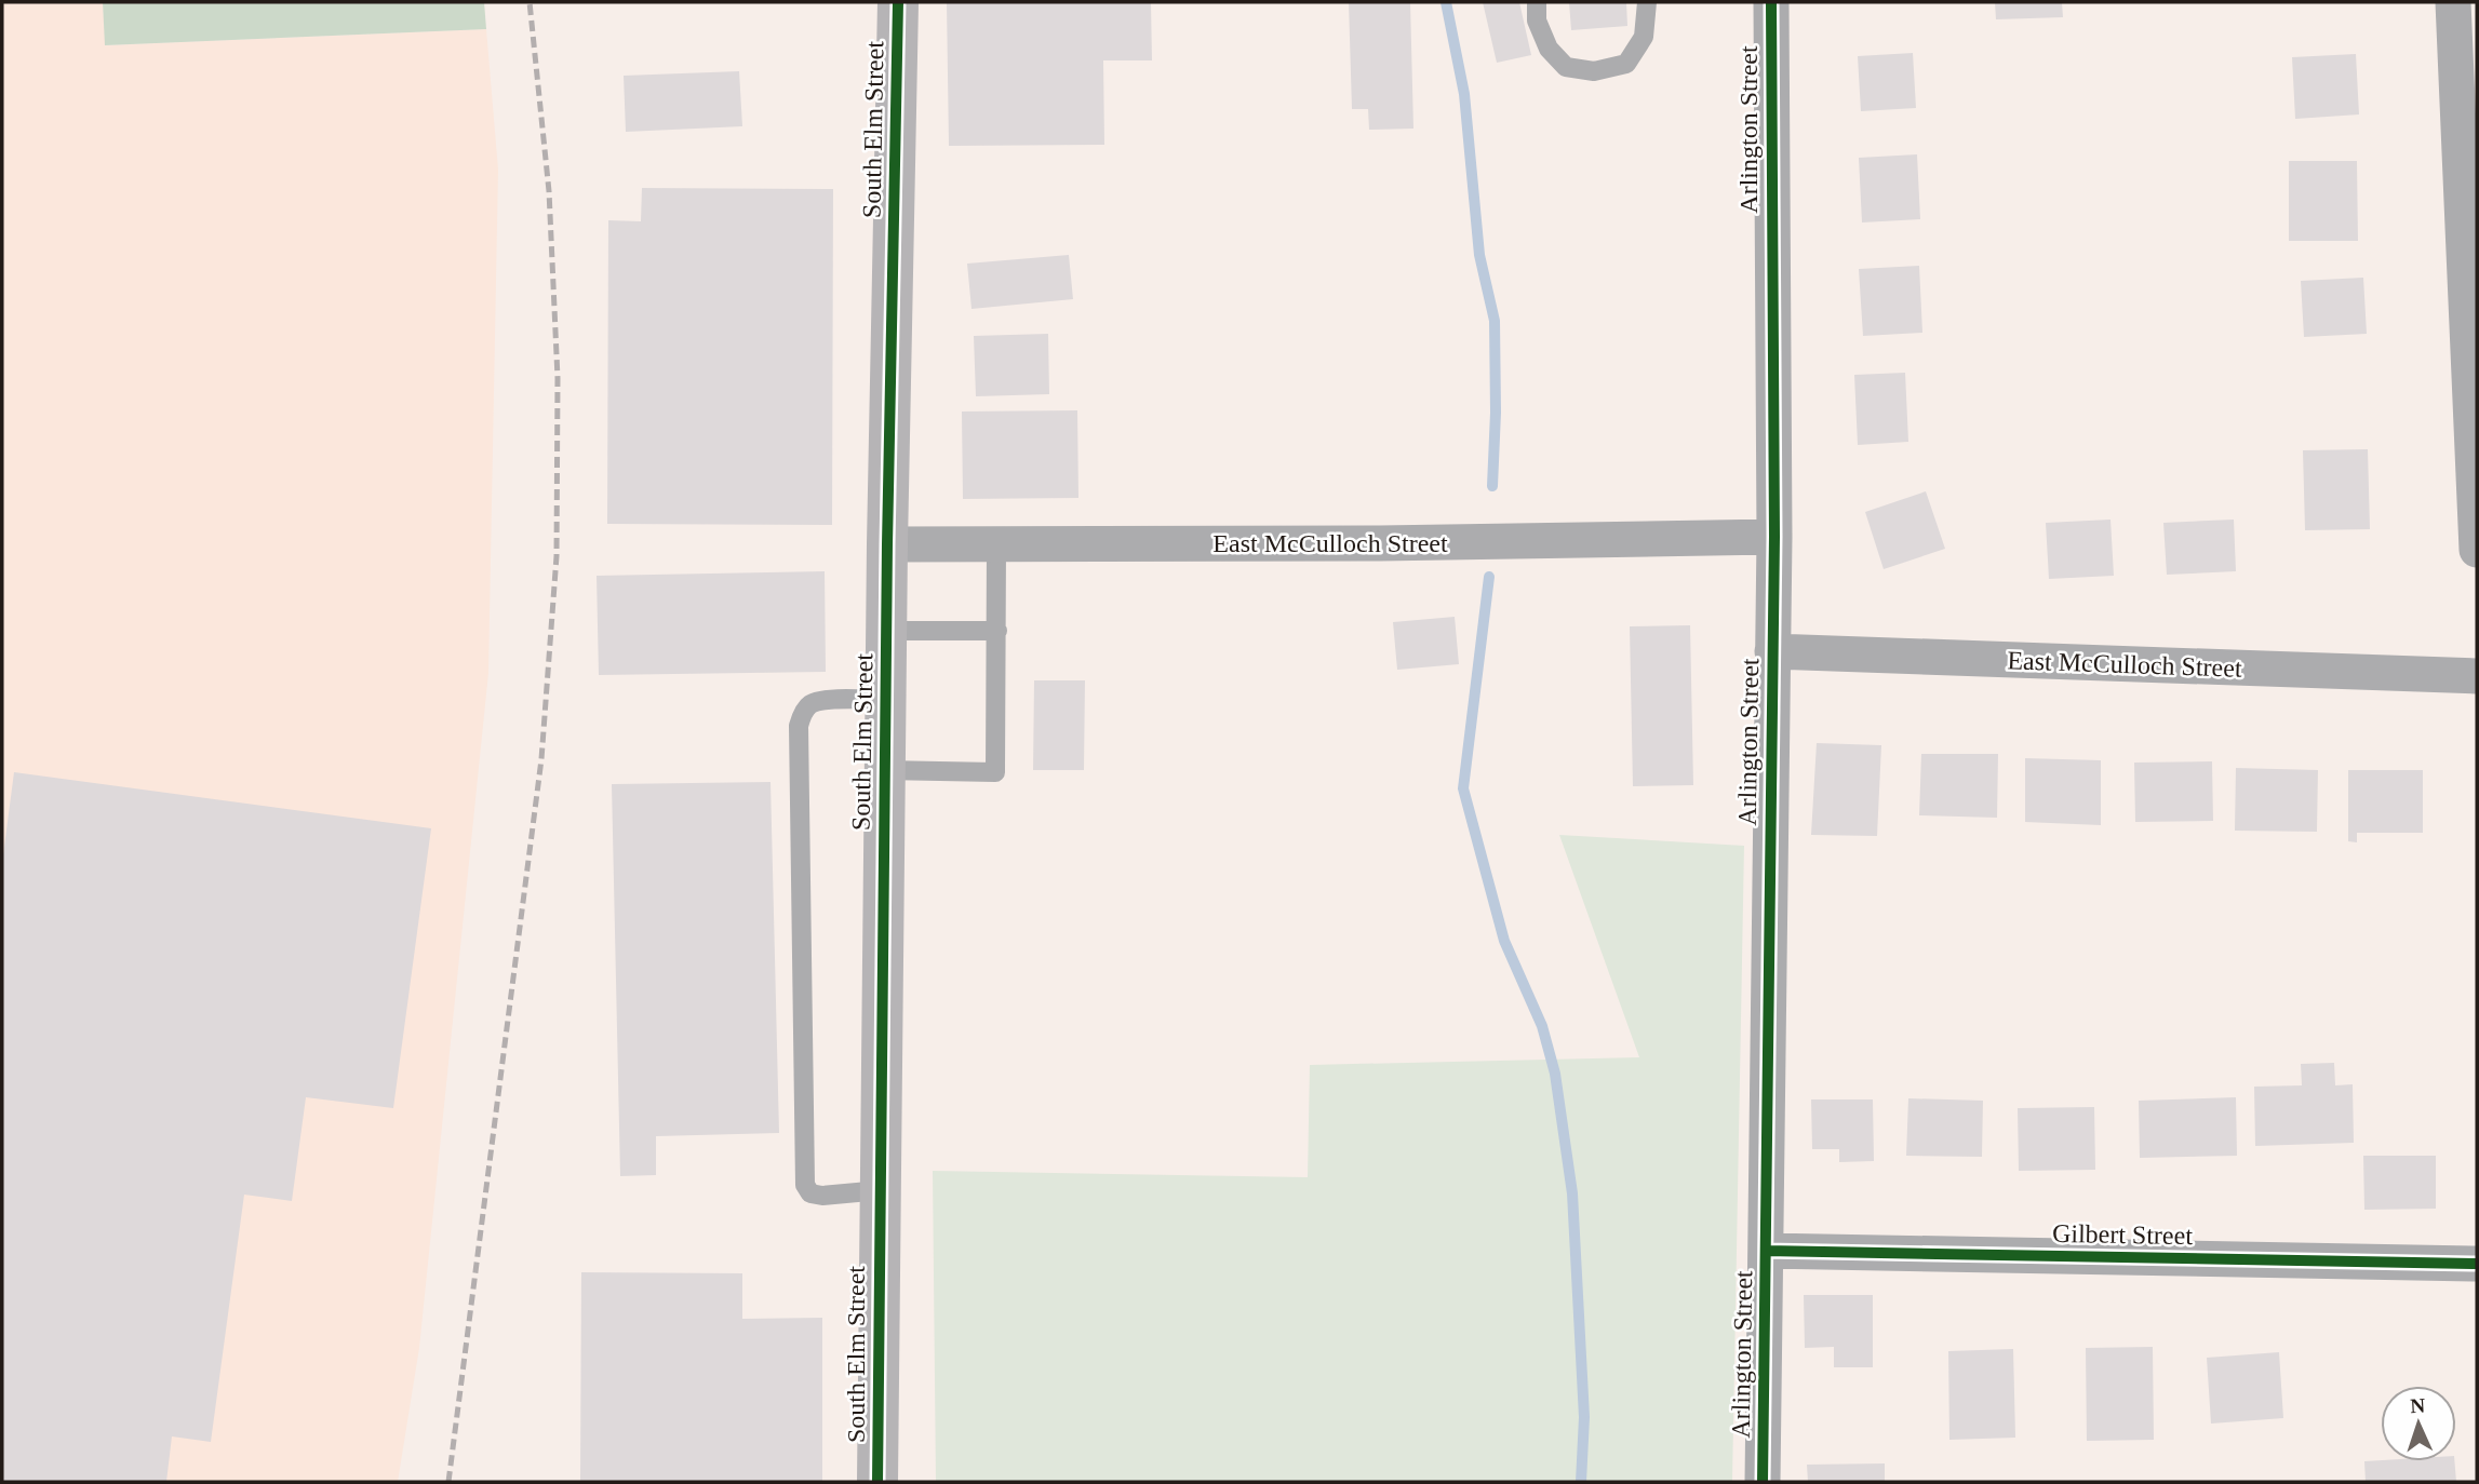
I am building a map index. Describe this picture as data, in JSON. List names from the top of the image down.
{
  "streets": {
    "street": [
      "South Elm Street",
      "Arlington Street",
      "East McCulloch Street",
      "Gilbert Street"
    ]
  },
  "crossings": [
    ["South Elm Street", "East McCulloch Street"],
    ["Arlington Street", "East McCulloch Street"],
    ["Arlington Street", "Gilbert Street"]
  ],
  "north": "top"
}
